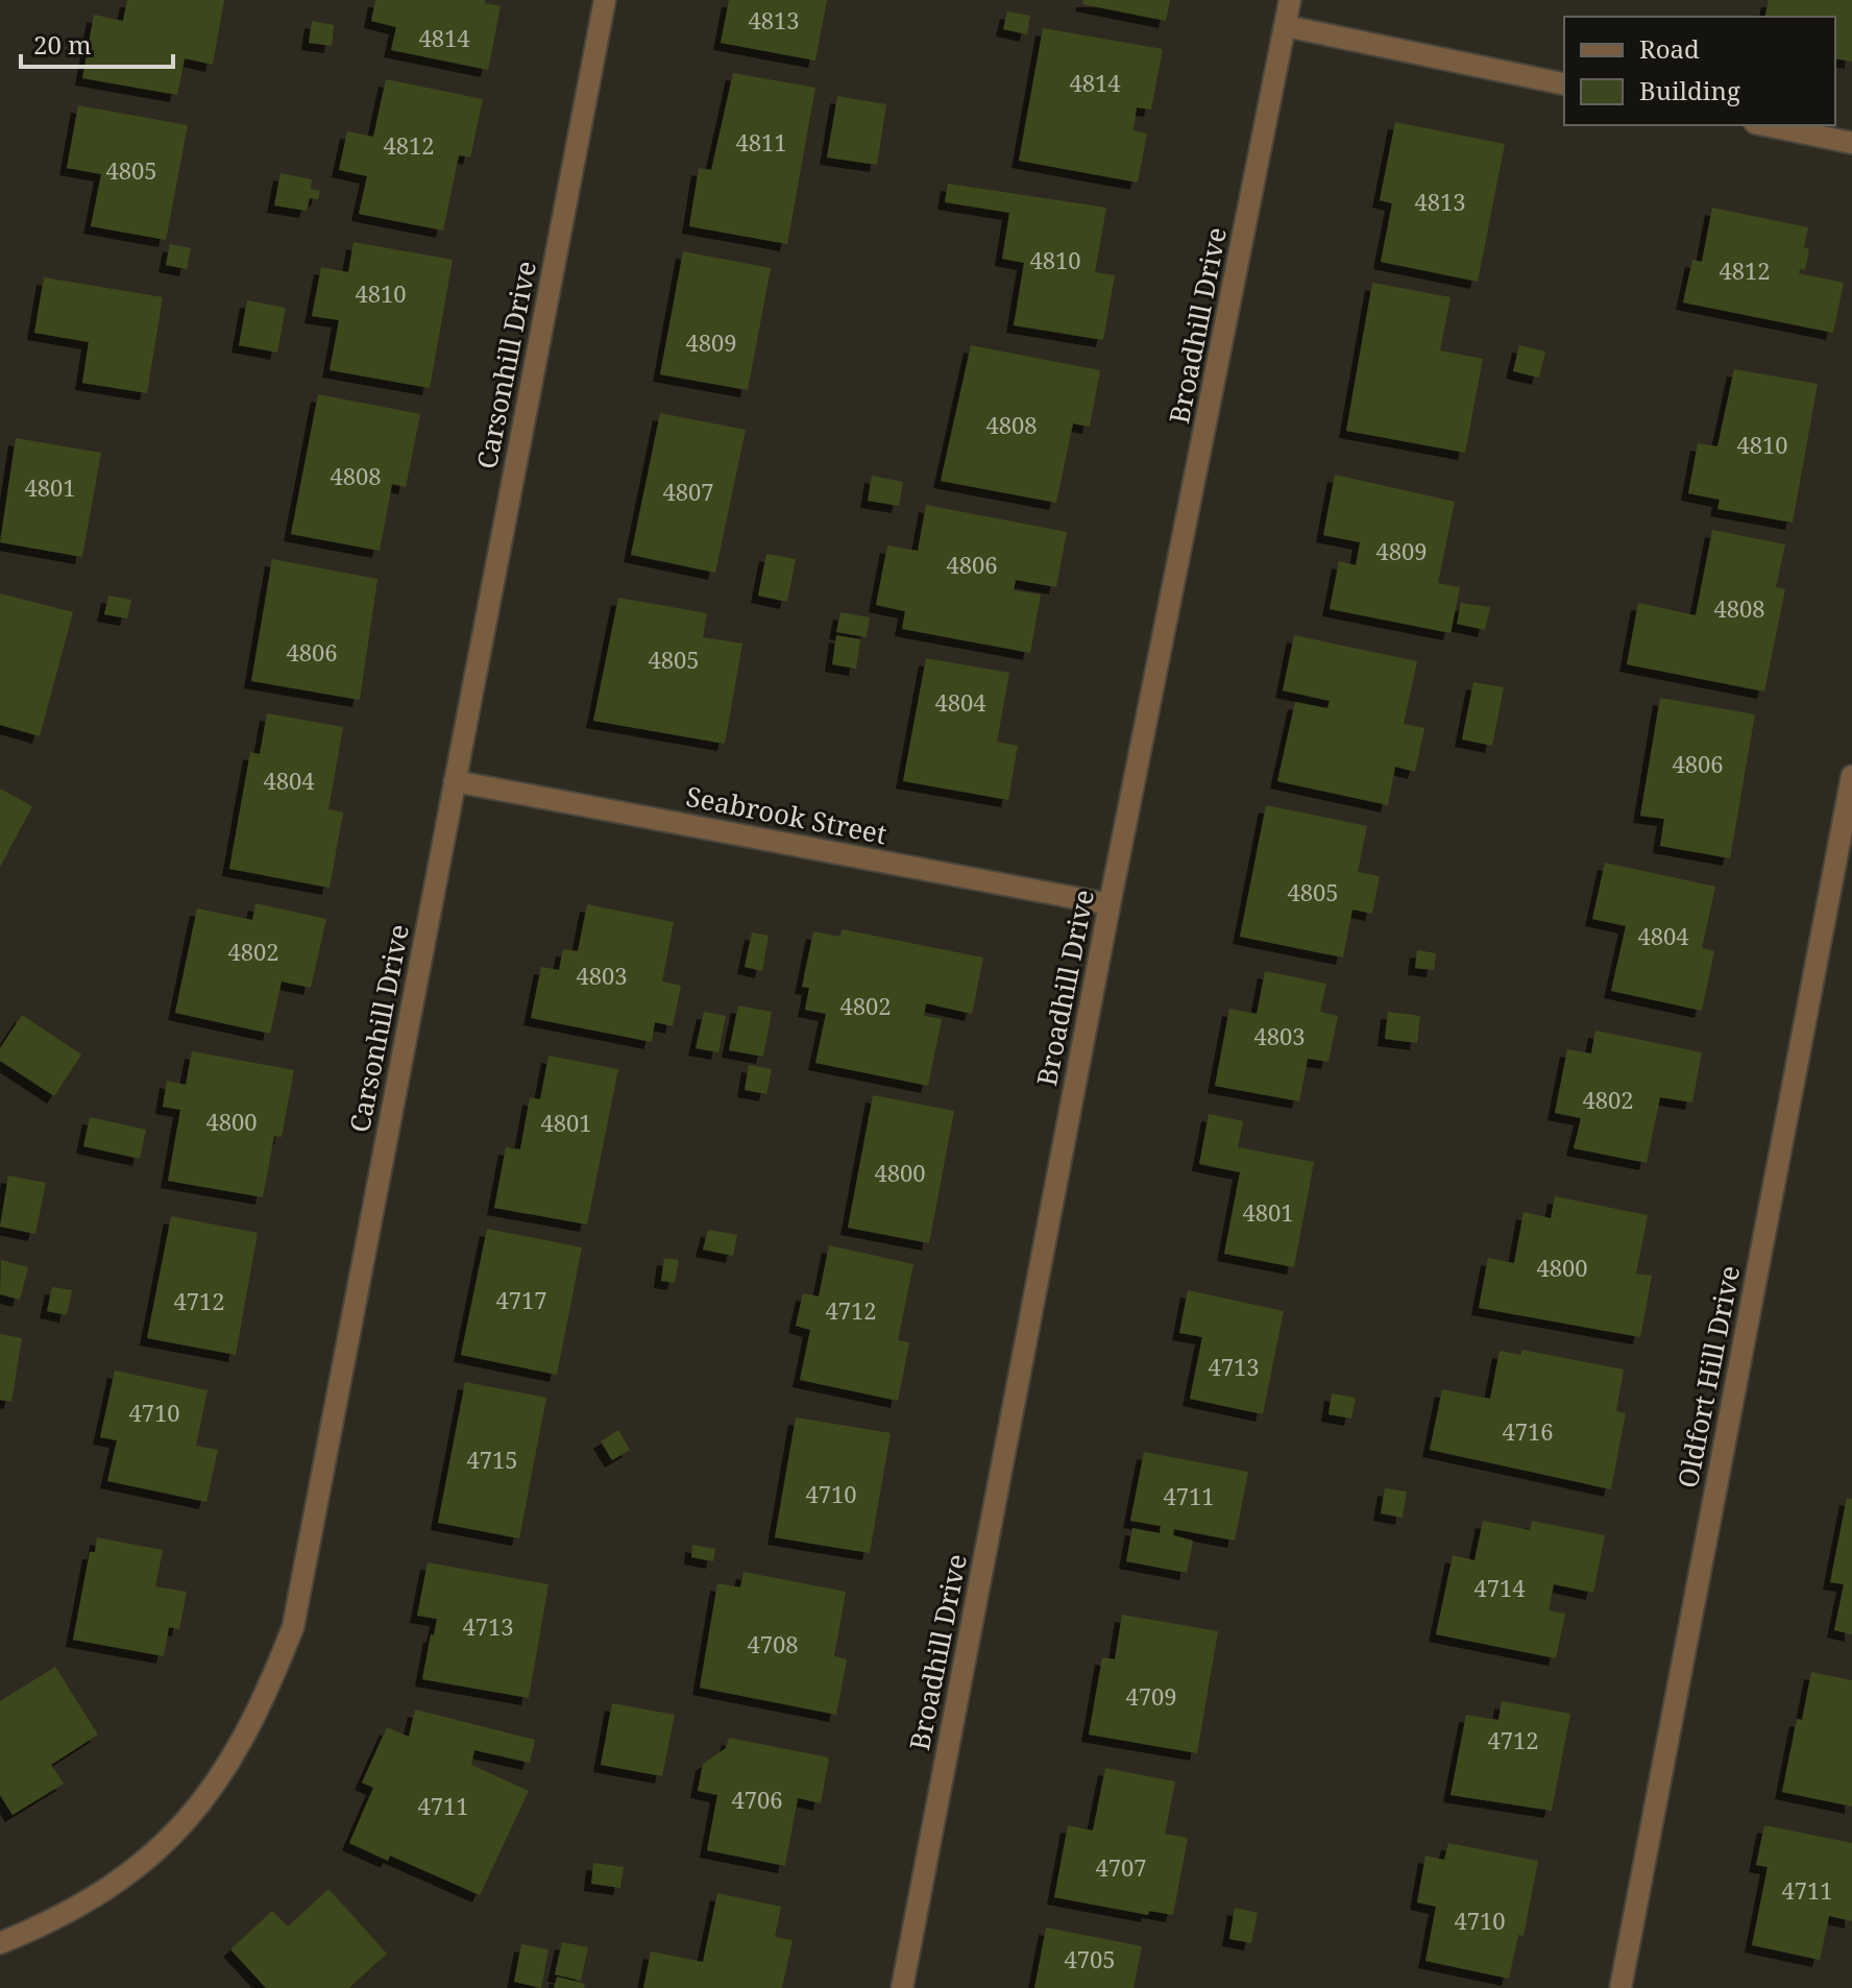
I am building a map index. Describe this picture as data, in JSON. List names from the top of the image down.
{
  "streets": {
    "street": [
      "Broadhill Drive",
      "Carsonhill Drive",
      "Seabrook Street",
      "Oldfort Hill Drive"
    ]
  },
  "crossings": [
    ["Broadhill Drive", "Seabrook Street"],
    ["Carsonhill Drive", "Seabrook Street"]
  ],
  "house_numbers": [
    "4813",
    "4814",
    "4814",
    "4811",
    "4812",
    "4805",
    "4813",
    "4810",
    "4812",
    "4810",
    "4809",
    "4808",
    "4810",
    "4808",
    "4801",
    "4807",
    "4809",
    "4806",
    "4808",
    "4806",
    "4805",
    "4804",
    "4806",
    "4804",
    "4805",
    "4804",
    "4802",
    "4803",
    "4802",
    "4803",
    "4802",
    "4800",
    "4801",
    "4800",
    "4801",
    "4800",
    "4717",
    "4712",
    "4712",
    "4713",
    "4710",
    "4716",
    "4715",
    "4710",
    "4711",
    "4714",
    "4713",
    "4708",
    "4709",
    "4712",
    "4706",
    "4711",
    "4707",
    "4711",
    "4710",
    "4705"
  ],
  "legend": ["Road", "Building"],
  "scale_bar": "20 m"
}
